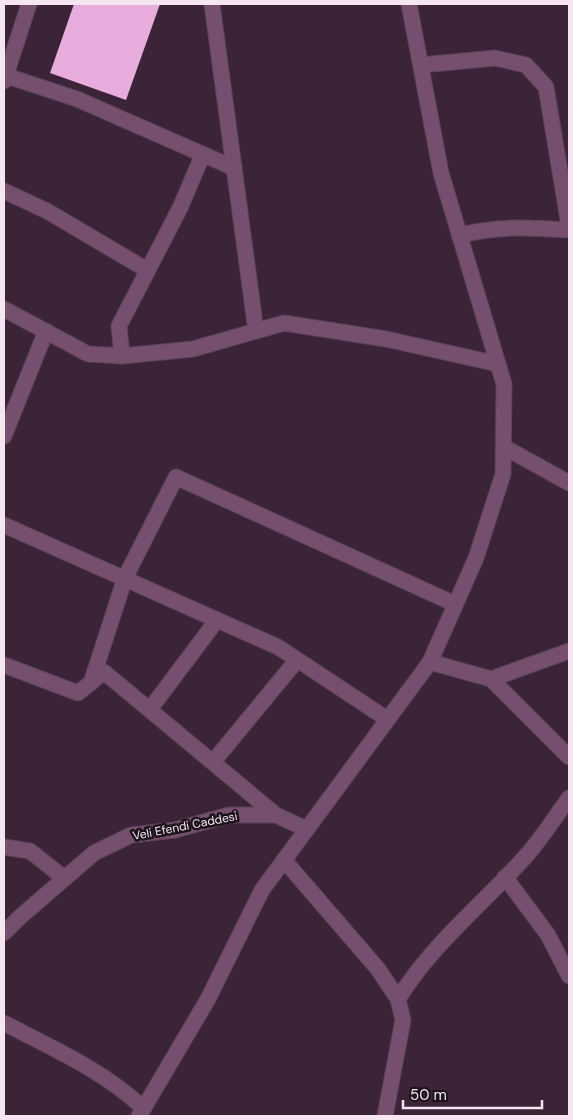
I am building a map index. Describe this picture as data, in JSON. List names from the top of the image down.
{
  "streets": {
    "street": ["Veli Efendi Caddesi"]
  },
  "scale_bar": "50 m"
}
